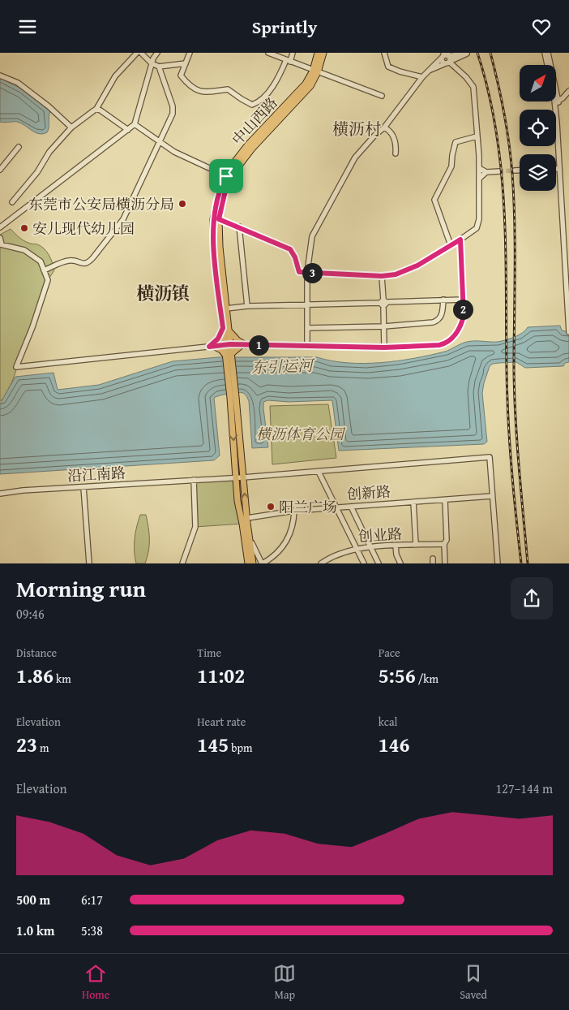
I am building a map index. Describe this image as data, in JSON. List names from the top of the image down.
{
  "streets": {
    "main road": ["中山西路"],
    "street": ["沿江南路", "创新路", "创业路"]
  },
  "crossings": [
    ["沿江南路", "创新路"]
  ],
  "districts": ["横沥村", "横沥镇"],
  "water": ["东引运河"],
  "parks": ["横沥体育公园"],
  "places": ["东莞市公安局横沥分局", "安儿现代幼儿园", "阳兰广场"],
  "north": "top right",
  "page": {
    "header": "Sprintly",
    "pins": ["3", "2", "1"],
    "heading": ["Morning run", "09:46"],
    "stats": [
      ["Distance", "1.86 km"],
      ["Time", "11:02"],
      ["Pace", "5:56 /km"],
      ["Elevation", "23 m"],
      ["Heart rate", "145 bpm"],
      ["kcal", "146"]
    ],
    "chart": ["Elevation", "127–144 m"],
    "list": [
      {
        "name": "500 m",
        "note": "6:17"
      },
      {
        "name": "1.0 km",
        "note": "5:38"
      }
    ],
    "tabs": ["Home", "Map", "Saved"]
  }
}
